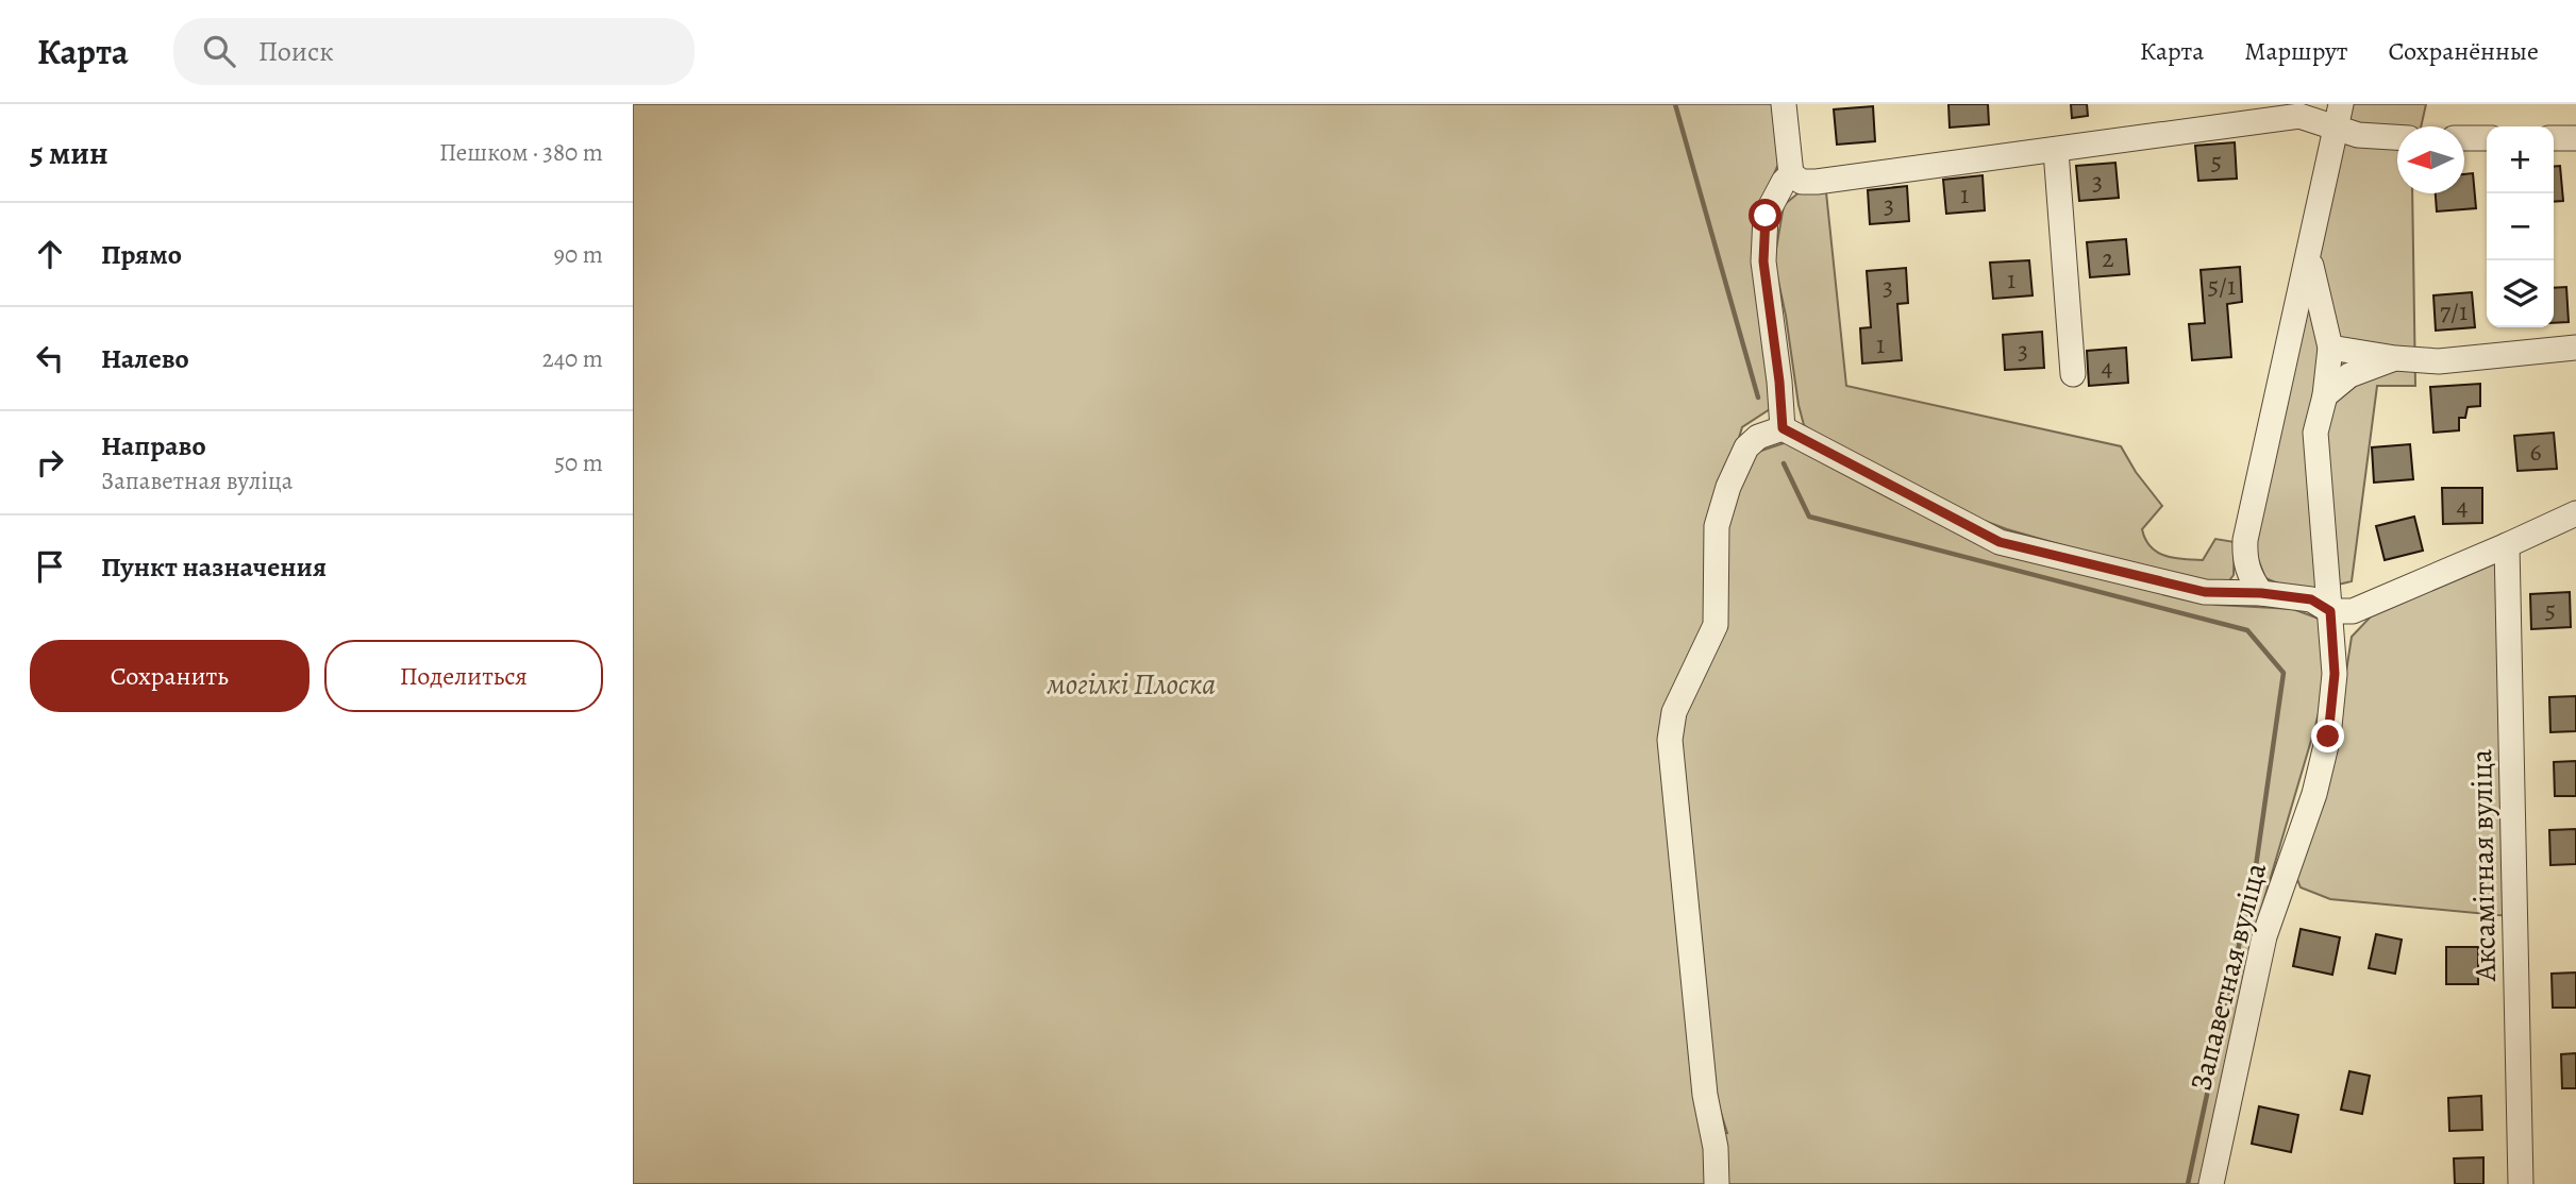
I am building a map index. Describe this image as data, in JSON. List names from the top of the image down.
{
  "streets": {
    "street": ["Аксамітная вуліца", "Запаветная вуліца"]
  },
  "parks": ["могілкі Плоска"],
  "house_numbers": [
    "5",
    "3",
    "1",
    "3",
    "2",
    "1",
    "5/1",
    "3",
    "7/1",
    "1",
    "3",
    "4",
    "6",
    "4",
    "5"
  ],
  "north": "left",
  "page": {
    "header": "Карта",
    "search": "Поиск",
    "nav": ["Карта", "Маршрут", "Сохранённые"],
    "heading": ["5 мин", "Пешком · 380 m"],
    "map_buttons": ["+", "−"],
    "list": [
      ["Прямо", "90 m"],
      ["Налево", "240 m"],
      ["Направо", "Запаветная вуліца", "50 m"],
      "Пункт назначения"
    ],
    "buttons": ["Сохранить", "Поделиться"]
  }
}
